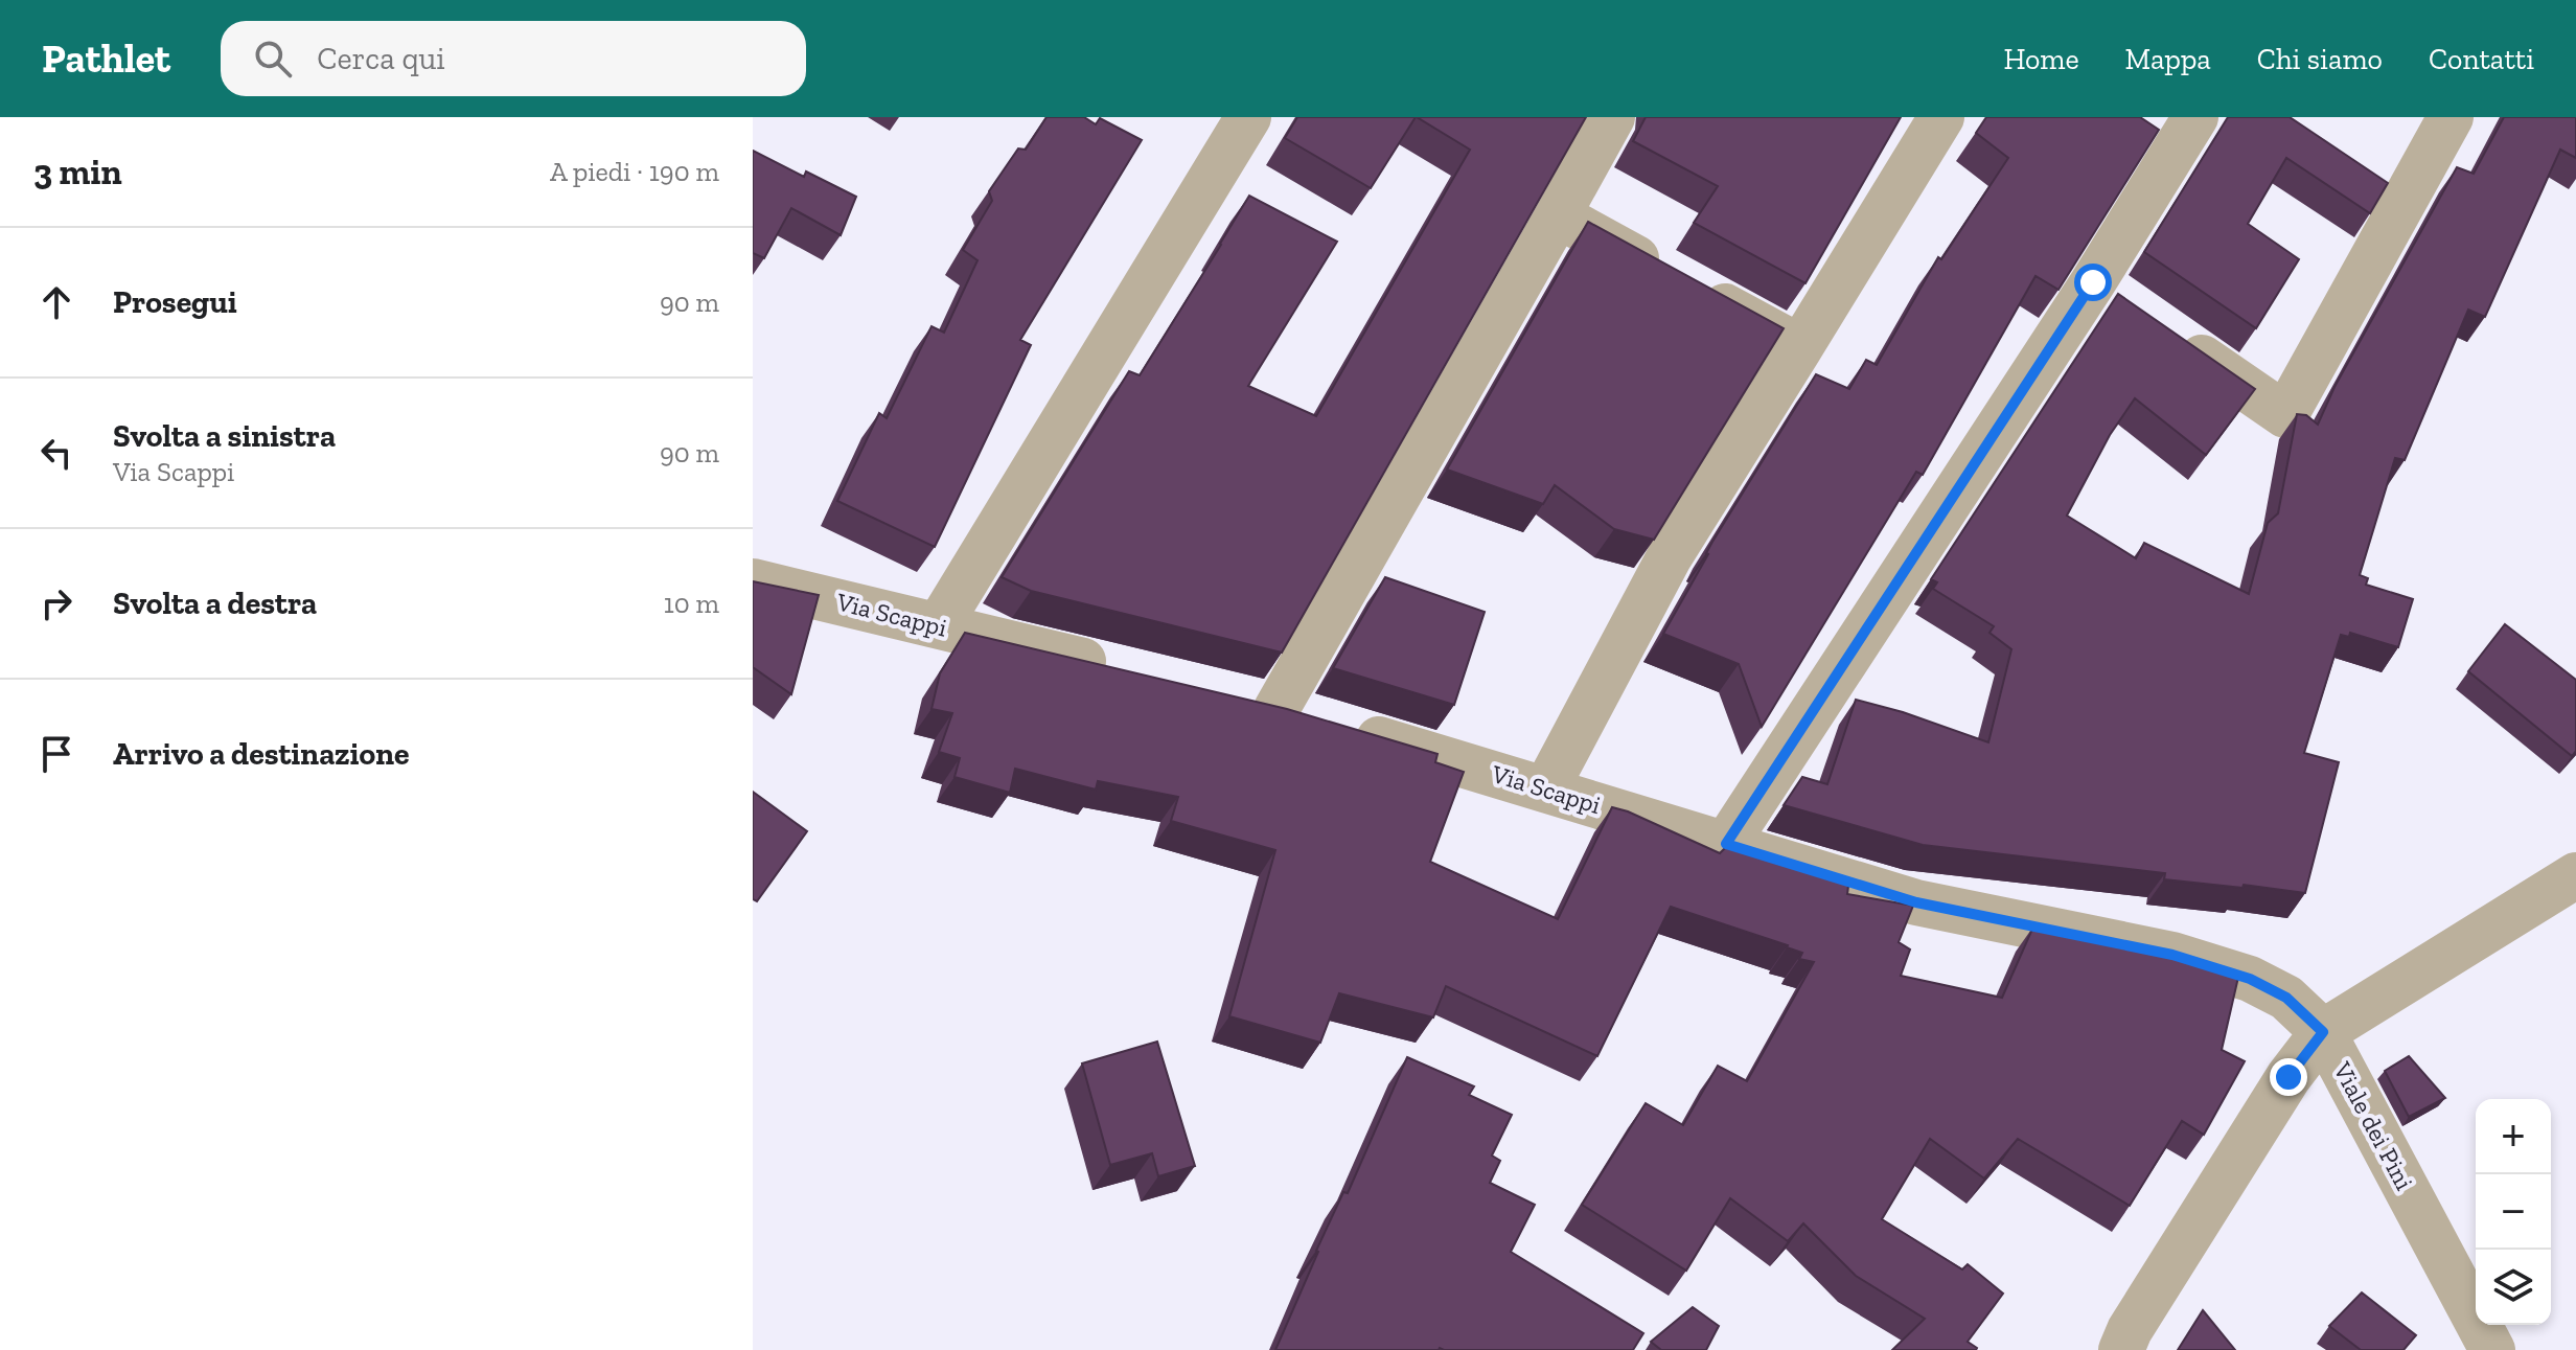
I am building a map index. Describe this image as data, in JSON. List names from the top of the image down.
{
  "streets": {
    "street": ["Via Scappi", "Viale dei Pini"]
  },
  "crossings": [
    ["Via Scappi", "Viale dei Pini"]
  ],
  "page": {
    "header": "Pathlet",
    "search": "Cerca qui",
    "nav": [
      "Home",
      "Mappa",
      "Chi siamo",
      "Contatti"
    ],
    "heading": ["3 min", "A piedi · 190 m"],
    "list": [
      ["Prosegui", "90 m"],
      ["Svolta a sinistra", "Via Scappi", "90 m"],
      ["Svolta a destra", "10 m"],
      "Arrivo a destinazione"
    ],
    "map_buttons": ["+", "−"]
  }
}
